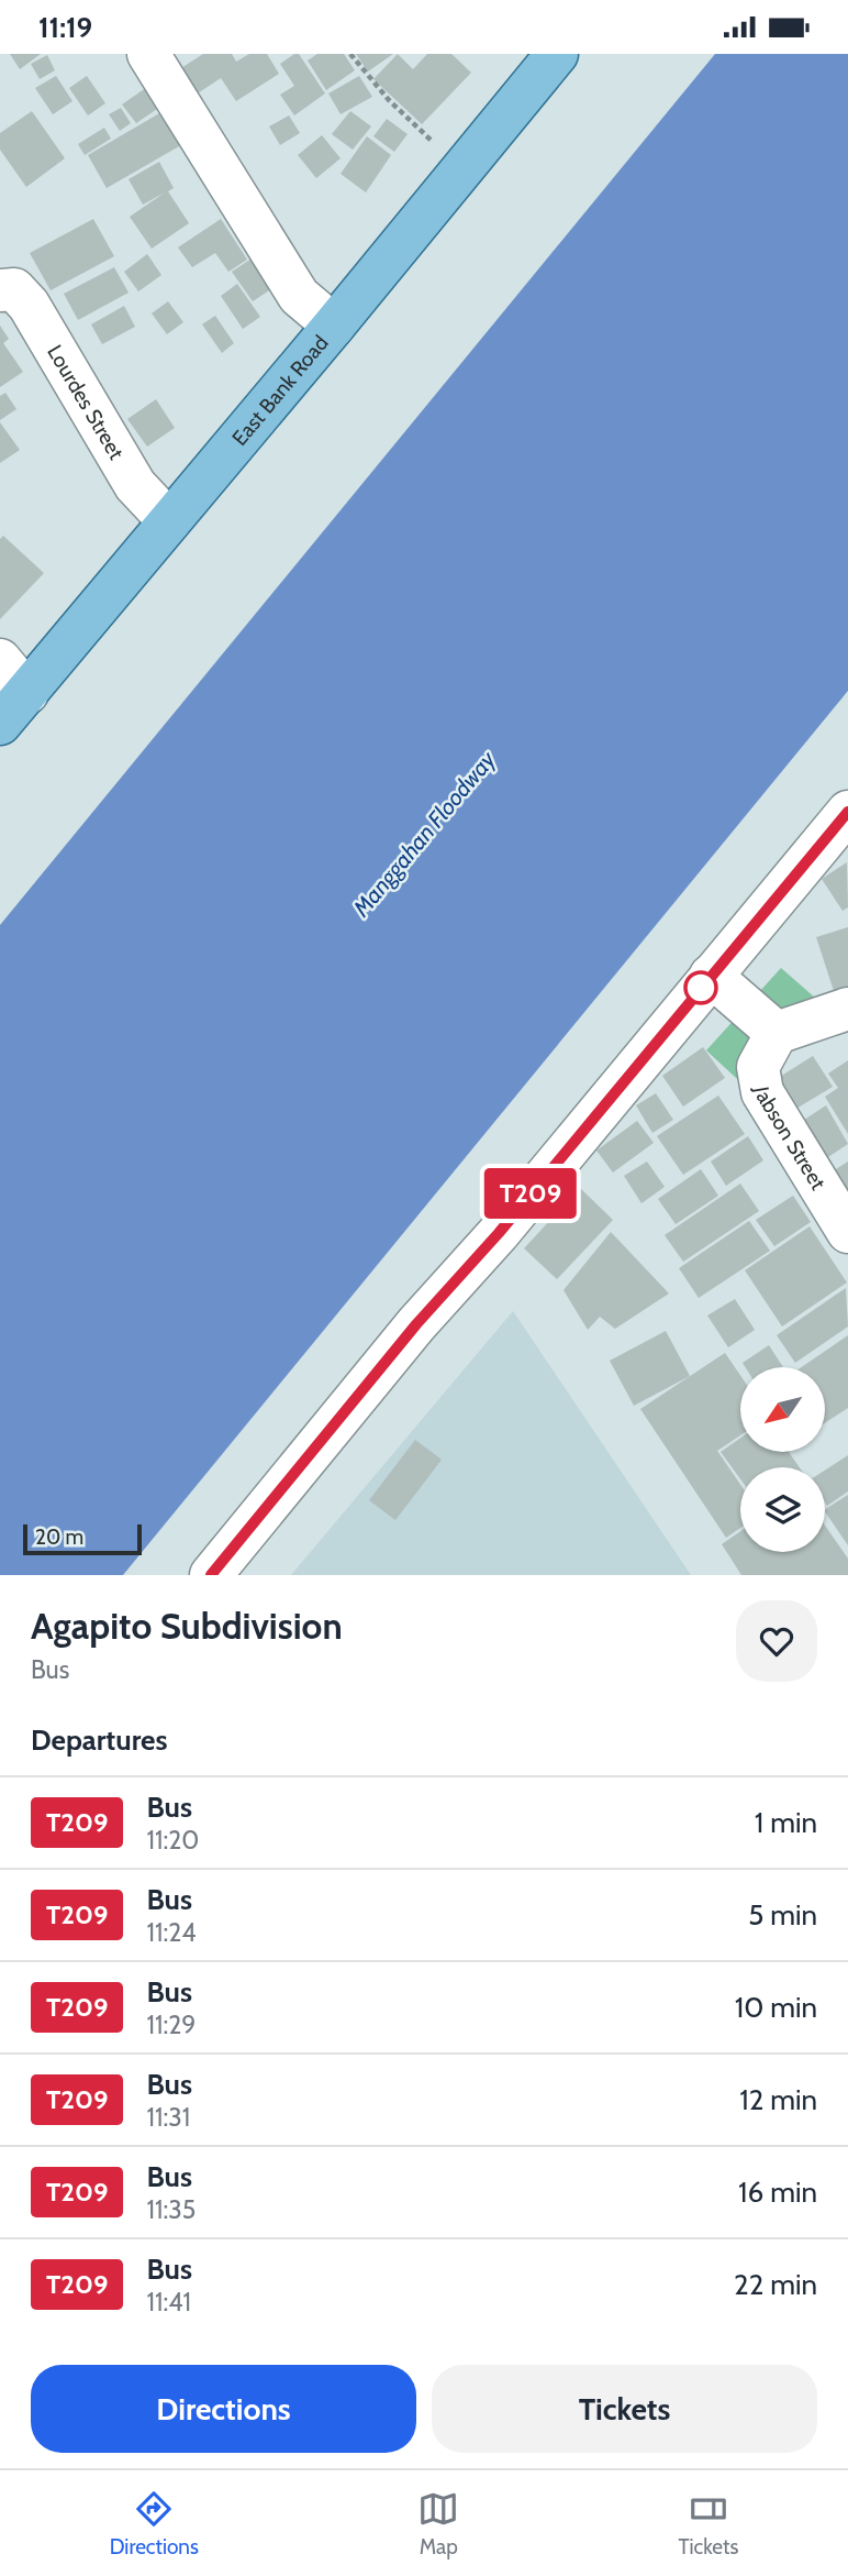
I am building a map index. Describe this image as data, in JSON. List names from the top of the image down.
{
  "streets": {
    "main road": ["East Bank Road"],
    "street": ["Lourdes Street", "Jabson Street"]
  },
  "crossings": [
    ["East Bank Road", "Lourdes Street"]
  ],
  "water": ["Manggahan Floodway"],
  "lines": ["bus line T209"],
  "scale_bar": "20 m",
  "north": "bottom left",
  "page": {
    "status": "11:19",
    "on_map": "T209",
    "scale": "20 m",
    "heading": [
      ["Agapito Subdivision", "Bus"],
      "Departures"
    ],
    "list": [
      {
        "mark": "T209",
        "name": "Bus",
        "note": "11:20",
        "value": "1 min"
      },
      {
        "mark": "T209",
        "name": "Bus",
        "note": "11:24",
        "value": "5 min"
      },
      {
        "mark": "T209",
        "name": "Bus",
        "note": "11:29",
        "value": "10 min"
      },
      {
        "mark": "T209",
        "name": "Bus",
        "note": "11:31",
        "value": "12 min"
      },
      {
        "mark": "T209",
        "name": "Bus",
        "note": "11:35",
        "value": "16 min"
      },
      {
        "mark": "T209",
        "name": "Bus",
        "note": "11:41",
        "value": "22 min"
      }
    ],
    "buttons": ["Directions", "Tickets"],
    "tabs": ["Directions", "Map", "Tickets"]
  }
}
